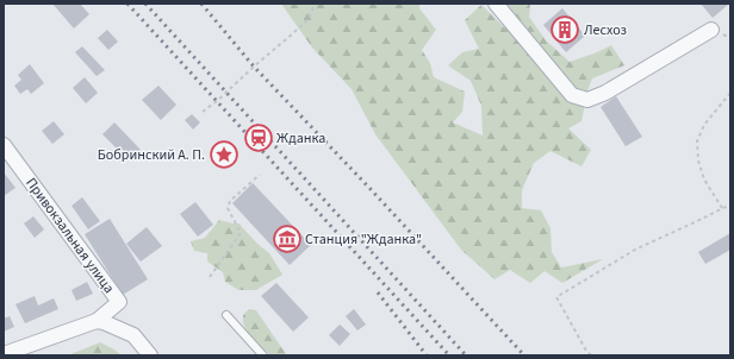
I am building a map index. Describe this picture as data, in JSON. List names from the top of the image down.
{
  "streets": {
    "street": ["Привокзальная улица"]
  },
  "places": {
    "building": ["Лесхоз"],
    "station": ["Жданка"],
    "place": ["Бобринский А. П."],
    "museum": ["Станция \"Жданка\""]
  }
}
